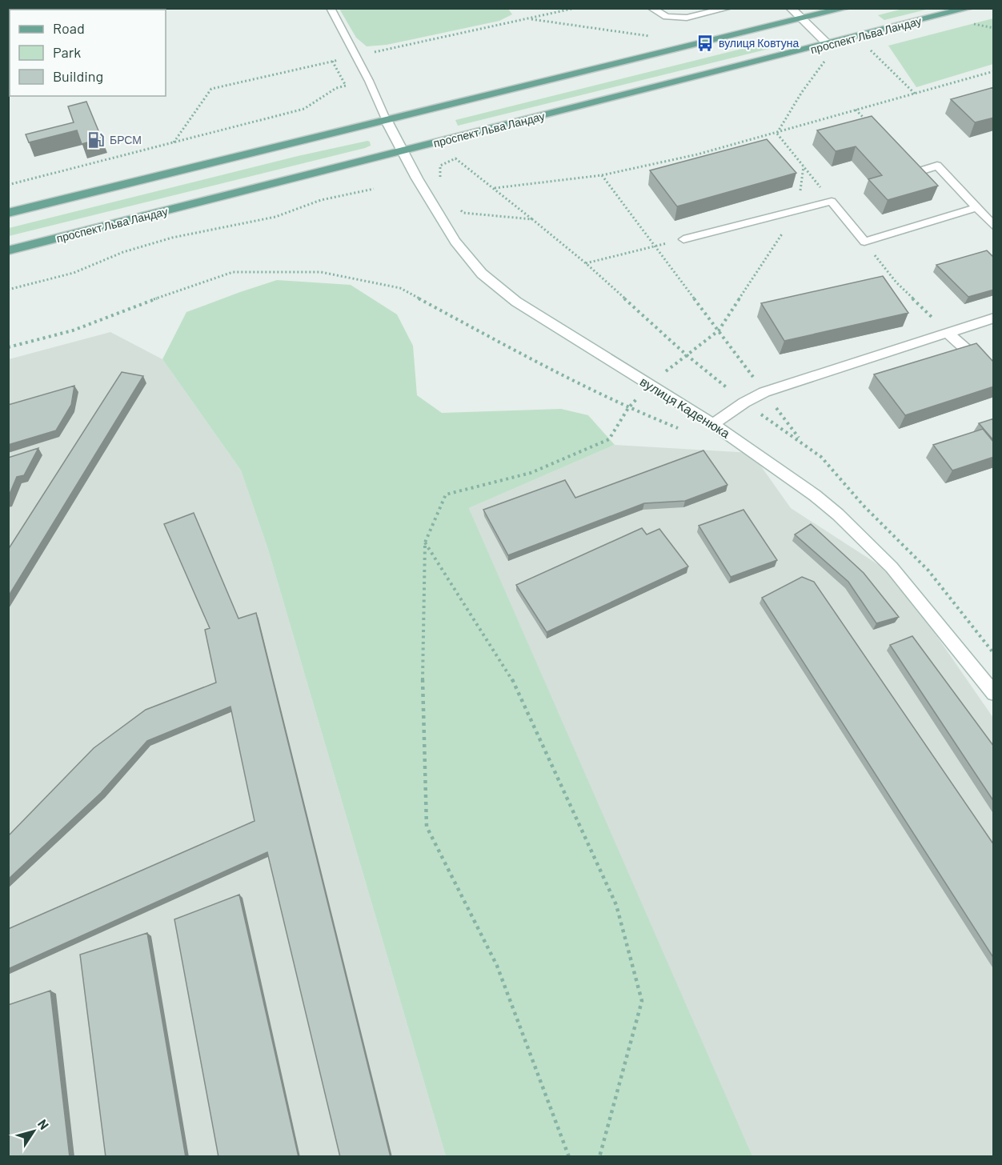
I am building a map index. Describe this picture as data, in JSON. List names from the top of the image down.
{
  "streets": {
    "main road": ["проспект Льва Ландау"],
    "street": ["вулиця Каденюка"]
  },
  "crossings": [
    ["проспект Льва Ландау", "вулиця Каденюка"]
  ],
  "places": {
    "bus stop": ["вулиця Ковтуна"],
    "fuel station": ["БРСМ"]
  },
  "legend": ["Road", "Park", "Building"],
  "north": "top right"
}
